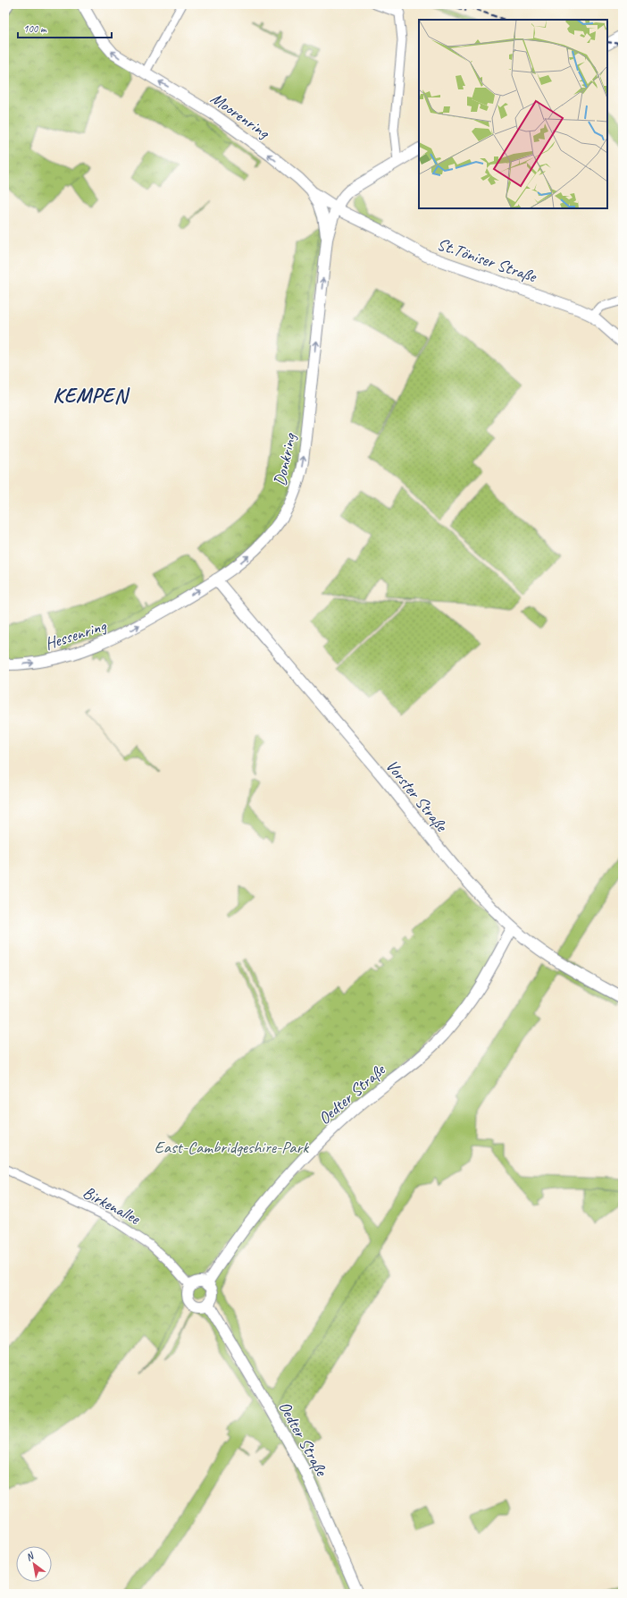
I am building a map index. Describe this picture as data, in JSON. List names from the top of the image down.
{
  "streets": {
    "main road": [
      "Moorenring",
      "St.Töniser Straße",
      "Donkring",
      "Hessenring",
      "Vorster Straße",
      "Oedter Straße"
    ],
    "street": ["Birkenallee"]
  },
  "crossings": [
    ["Moorenring", "Donkring"],
    ["St.Töniser Straße", "Donkring"],
    ["Donkring", "Hessenring"],
    ["Donkring", "Vorster Straße"],
    ["Vorster Straße", "Oedter Straße"],
    ["Oedter Straße", "Birkenallee"]
  ],
  "one_way": ["Moorenring", "Donkring", "Hessenring"],
  "districts": ["KEMPEN"],
  "parks": ["East-Cambridgeshire-Park"],
  "scale_bar": "100 m",
  "north": "top left"
}
